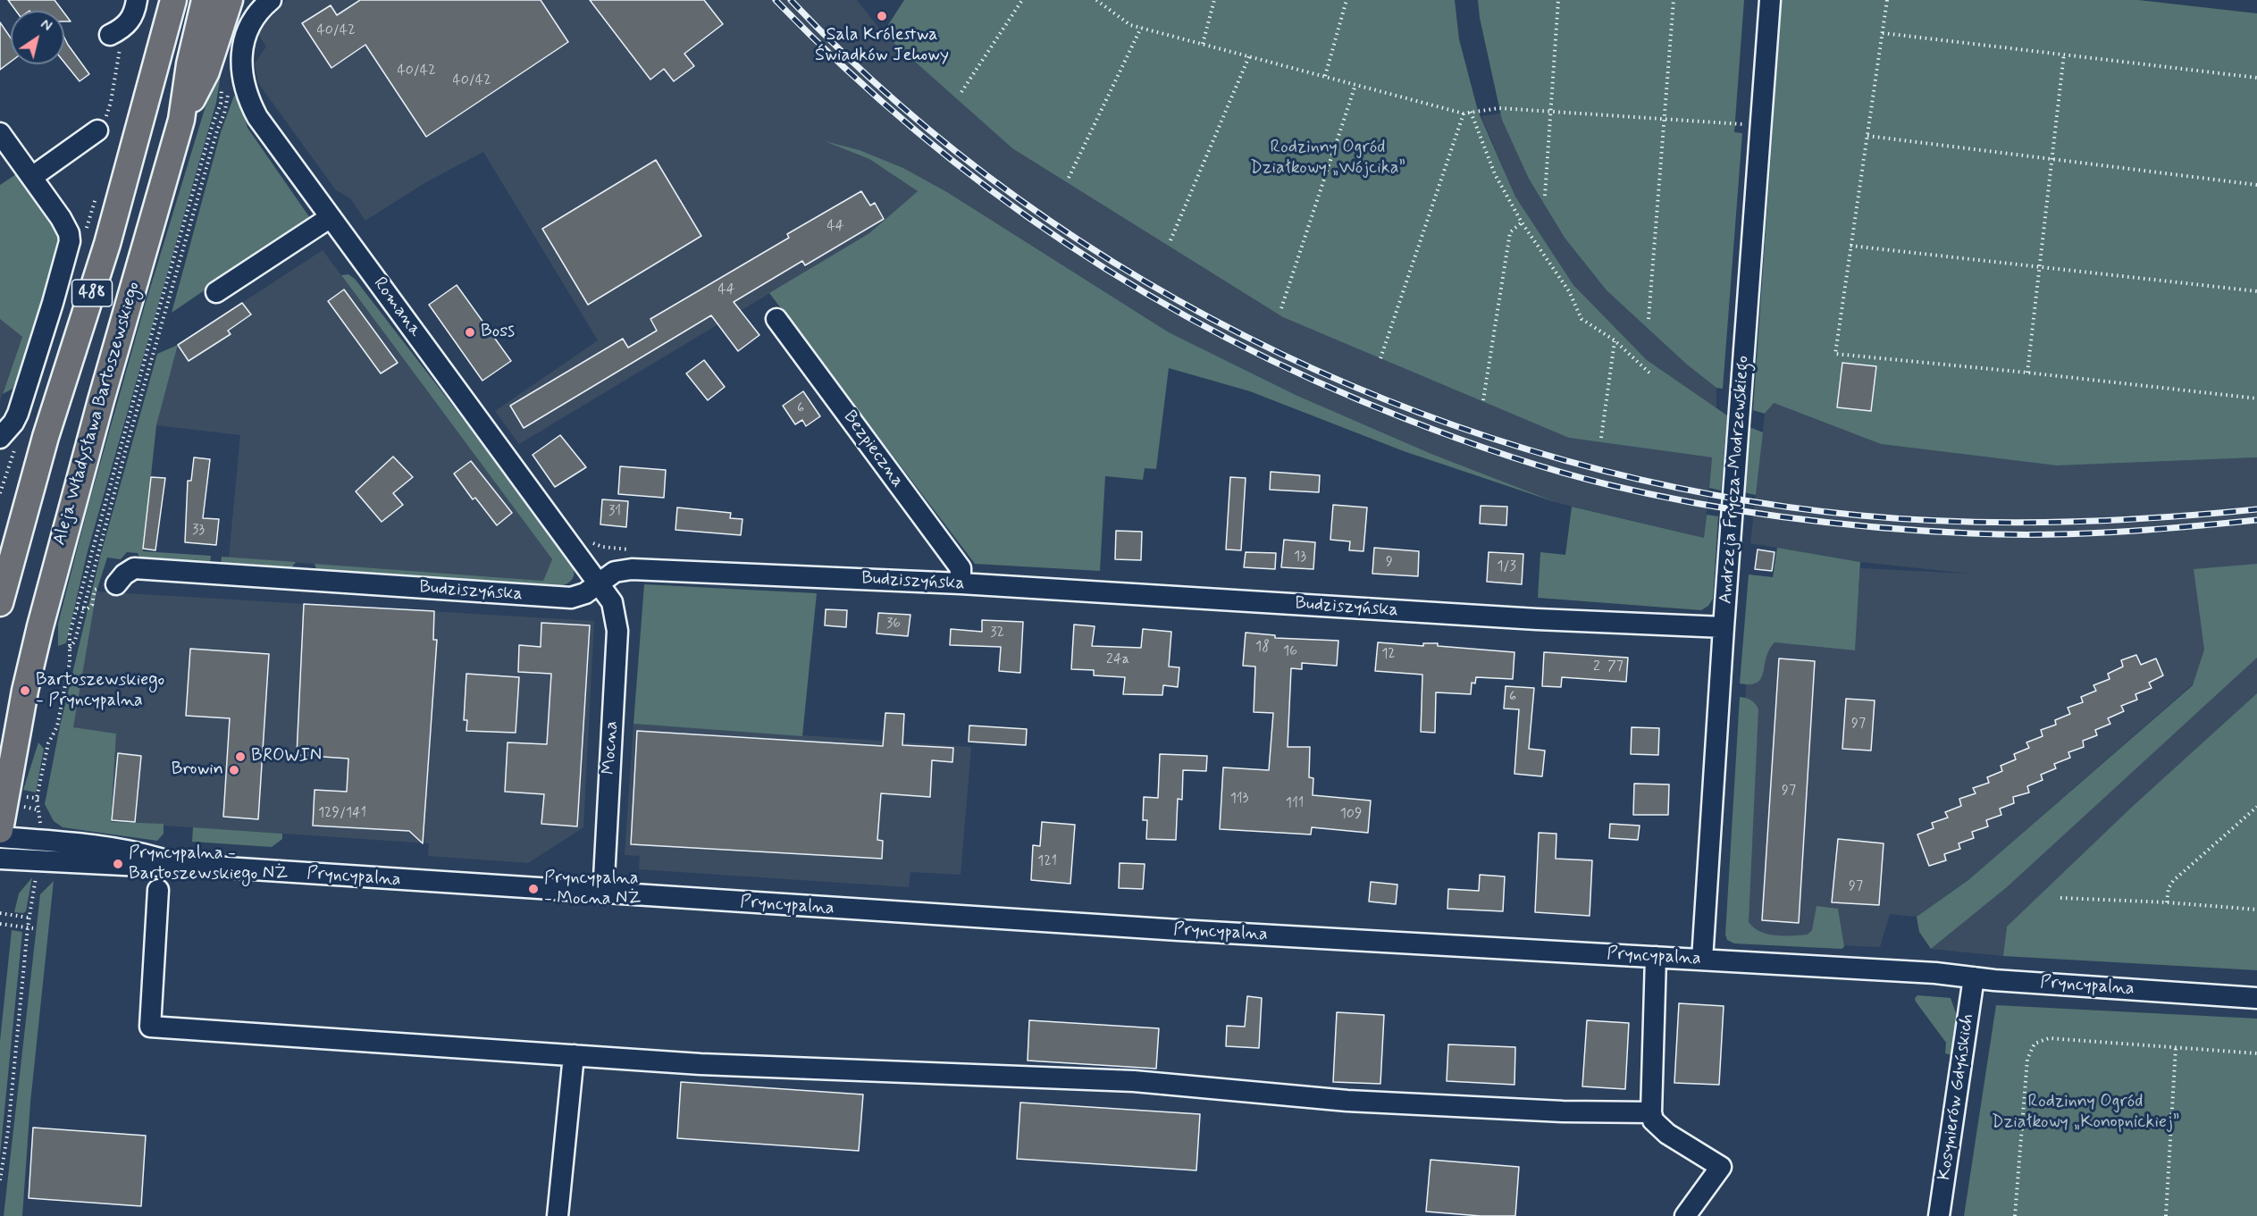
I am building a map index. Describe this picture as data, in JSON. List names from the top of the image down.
{
  "streets": {
    "main road": ["488", "Aleja Władysława Bartoszewskiego"],
    "street": [
      "Romana",
      "Bezpieczna",
      "Andrzeja Frycza-Modrzewskiego",
      "Budziszyńska",
      "Mocna",
      "Pryncypalna",
      "Kosynierów Gdyńskich"
    ]
  },
  "crossings": [
    ["Romana", "Budziszyńska"],
    ["Romana", "Mocna"],
    ["Bezpieczna", "Budziszyńska"],
    ["Andrzeja Frycza-Modrzewskiego", "Budziszyńska"],
    ["Andrzeja Frycza-Modrzewskiego", "Pryncypalna"],
    ["Mocna", "Pryncypalna"],
    ["Pryncypalna", "Kosynierów Gdyńskich"]
  ],
  "parks": ["Rodzinny Ogród Działkowy „Wójcika”", "Rodzinny Ogród Działkowy „Konopnickiej”"],
  "places": [
    "Sala Królestwa Świadków Jehowy",
    "Boss",
    "Bartoszewskiego - Pryncypalna",
    "BROWIN",
    "Browin",
    "Pryncypalna - Bartoszewskiego NŻ",
    "Pryncypalna - Mocna NŻ"
  ],
  "house_numbers": [
    "40/42",
    "40/42",
    "40/42",
    "44",
    "44",
    "6",
    "31",
    "33",
    "13",
    "9",
    "1/3",
    "36",
    "32",
    "18",
    "16",
    "12",
    "24a",
    "2",
    "77",
    "6",
    "97",
    "97",
    "113",
    "111",
    "129/141",
    "109",
    "121",
    "97"
  ],
  "north": "top right"
}
